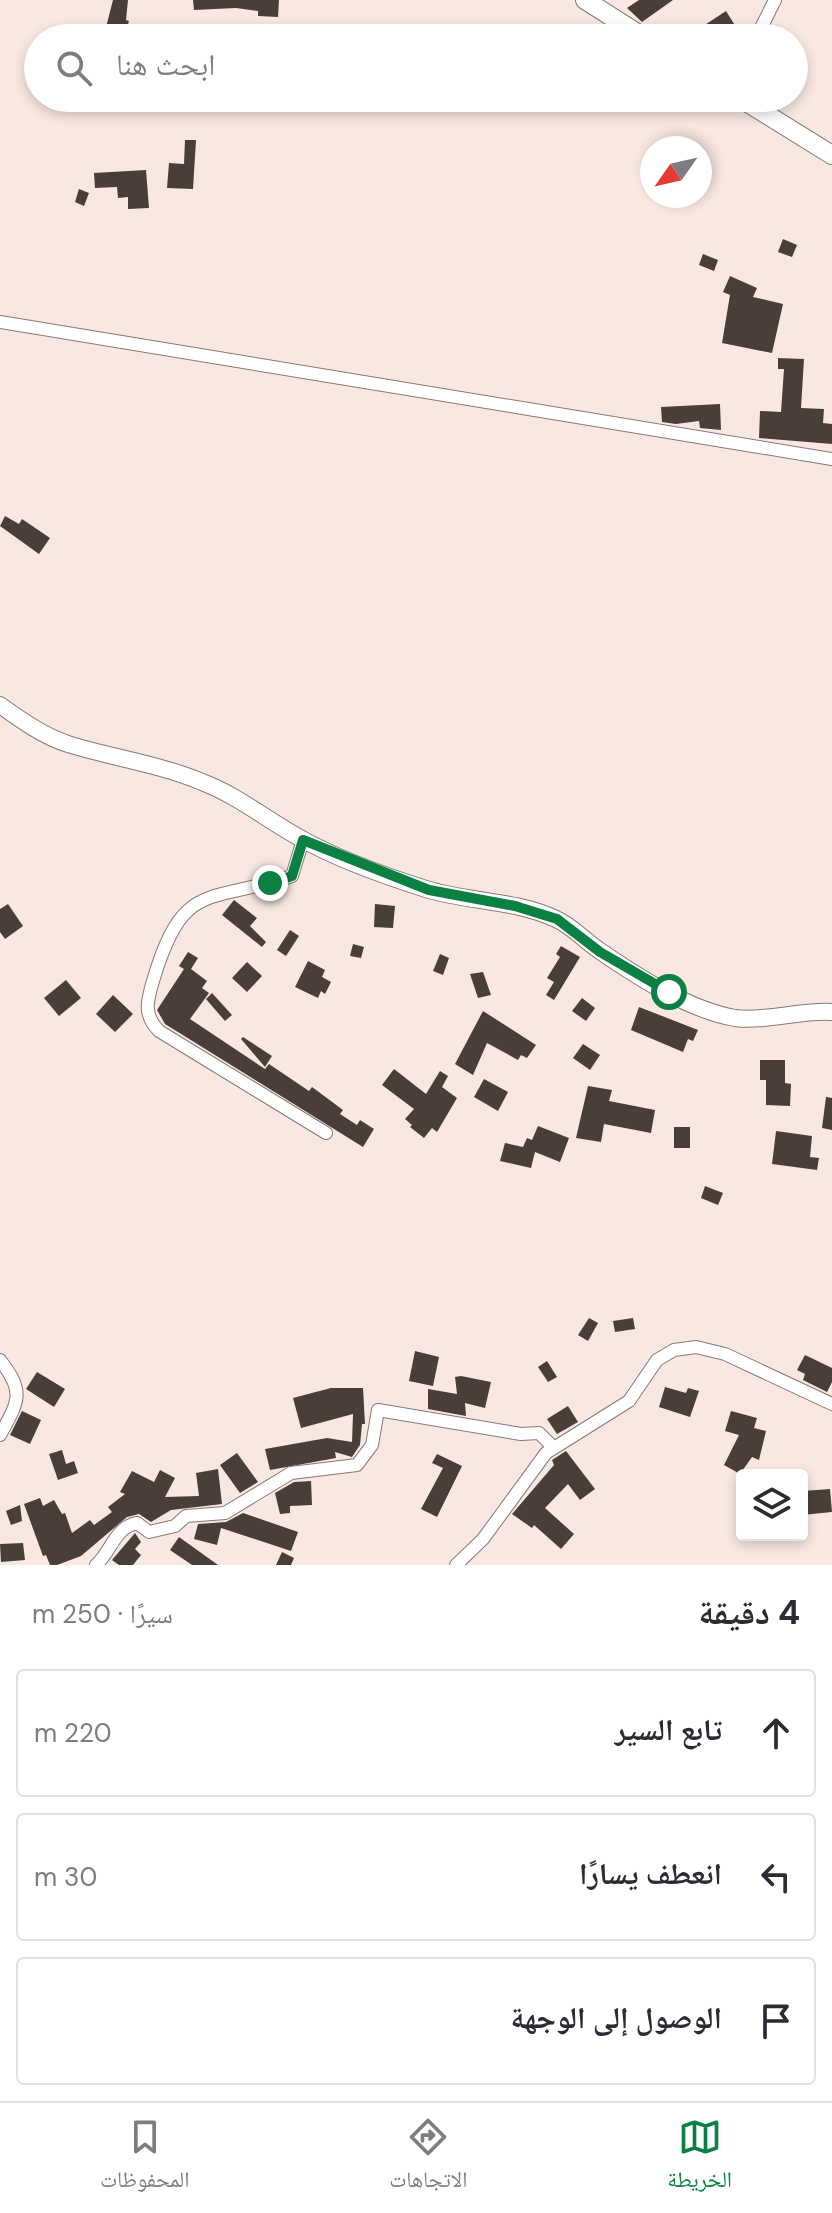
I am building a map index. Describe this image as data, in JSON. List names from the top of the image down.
{
  "north": "bottom left",
  "page": {
    "search": "ابحث هنا",
    "heading": ["4 دقيقة", "سيرًا · 250 m"],
    "list": [
      ["تابع السير", "220 m"],
      ["انعطف يسارًا", "30 m"],
      "الوصول إلى الوجهة"
    ],
    "nav": ["الخريطة", "الاتجاهات", "المحفوظات"]
  }
}
